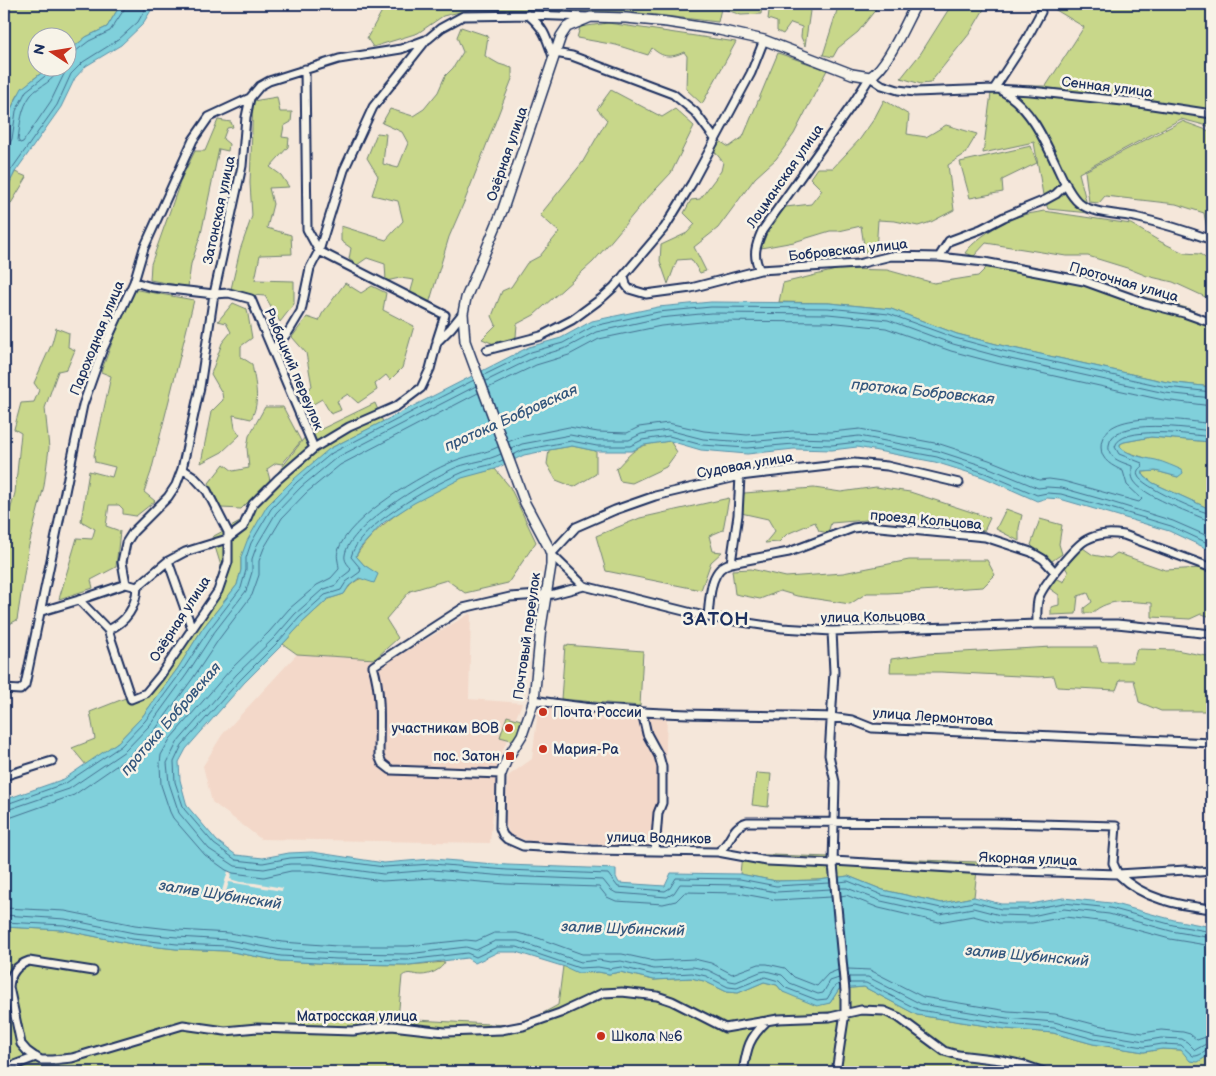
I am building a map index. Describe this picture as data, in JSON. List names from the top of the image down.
{
  "streets": {
    "street": [
      "Сенная улица",
      "Озёрная улица",
      "Лоцманская улица",
      "Затонская улица",
      "Бобровская улица",
      "Проточная улица",
      "Пароходная улица",
      "Рыбацкий переулок",
      "Судовая улица",
      "проезд Кольцова",
      "улица Кольцова",
      "Почтовый переулок",
      "улица Лермонтова",
      "улица Водников",
      "Якорная улица",
      "Матросская улица"
    ]
  },
  "crossings": [
    ["Озёрная улица", "Затонская улица"],
    ["Озёрная улица", "Рыбацкий переулок"],
    ["Озёрная улица", "Судовая улица"],
    ["Озёрная улица", "Почтовый переулок"],
    ["Лоцманская улица", "Бобровская улица"],
    ["Затонская улица", "Пароходная улица"],
    ["Затонская улица", "Рыбацкий переулок"],
    ["Бобровская улица", "Проточная улица"],
    ["Пароходная улица", "Рыбацкий переулок"],
    ["Судовая улица", "Почтовый переулок"],
    ["Почтовый переулок", "улица Лермонтова"],
    ["Почтовый переулок", "улица Водников"],
    ["улица Лермонтова", "улица Водников"],
    ["улица Водников", "Якорная улица"]
  ],
  "districts": ["ЗАТОН"],
  "water": ["протока Бобровская", "залив Шубинский"],
  "places": {
    "other": [
      "Почта России",
      "участникам ВОВ",
      "Мария-Ра",
      "Школа №6"
    ],
    "transit": ["пос. Затон"]
  },
  "north": "left"
}
